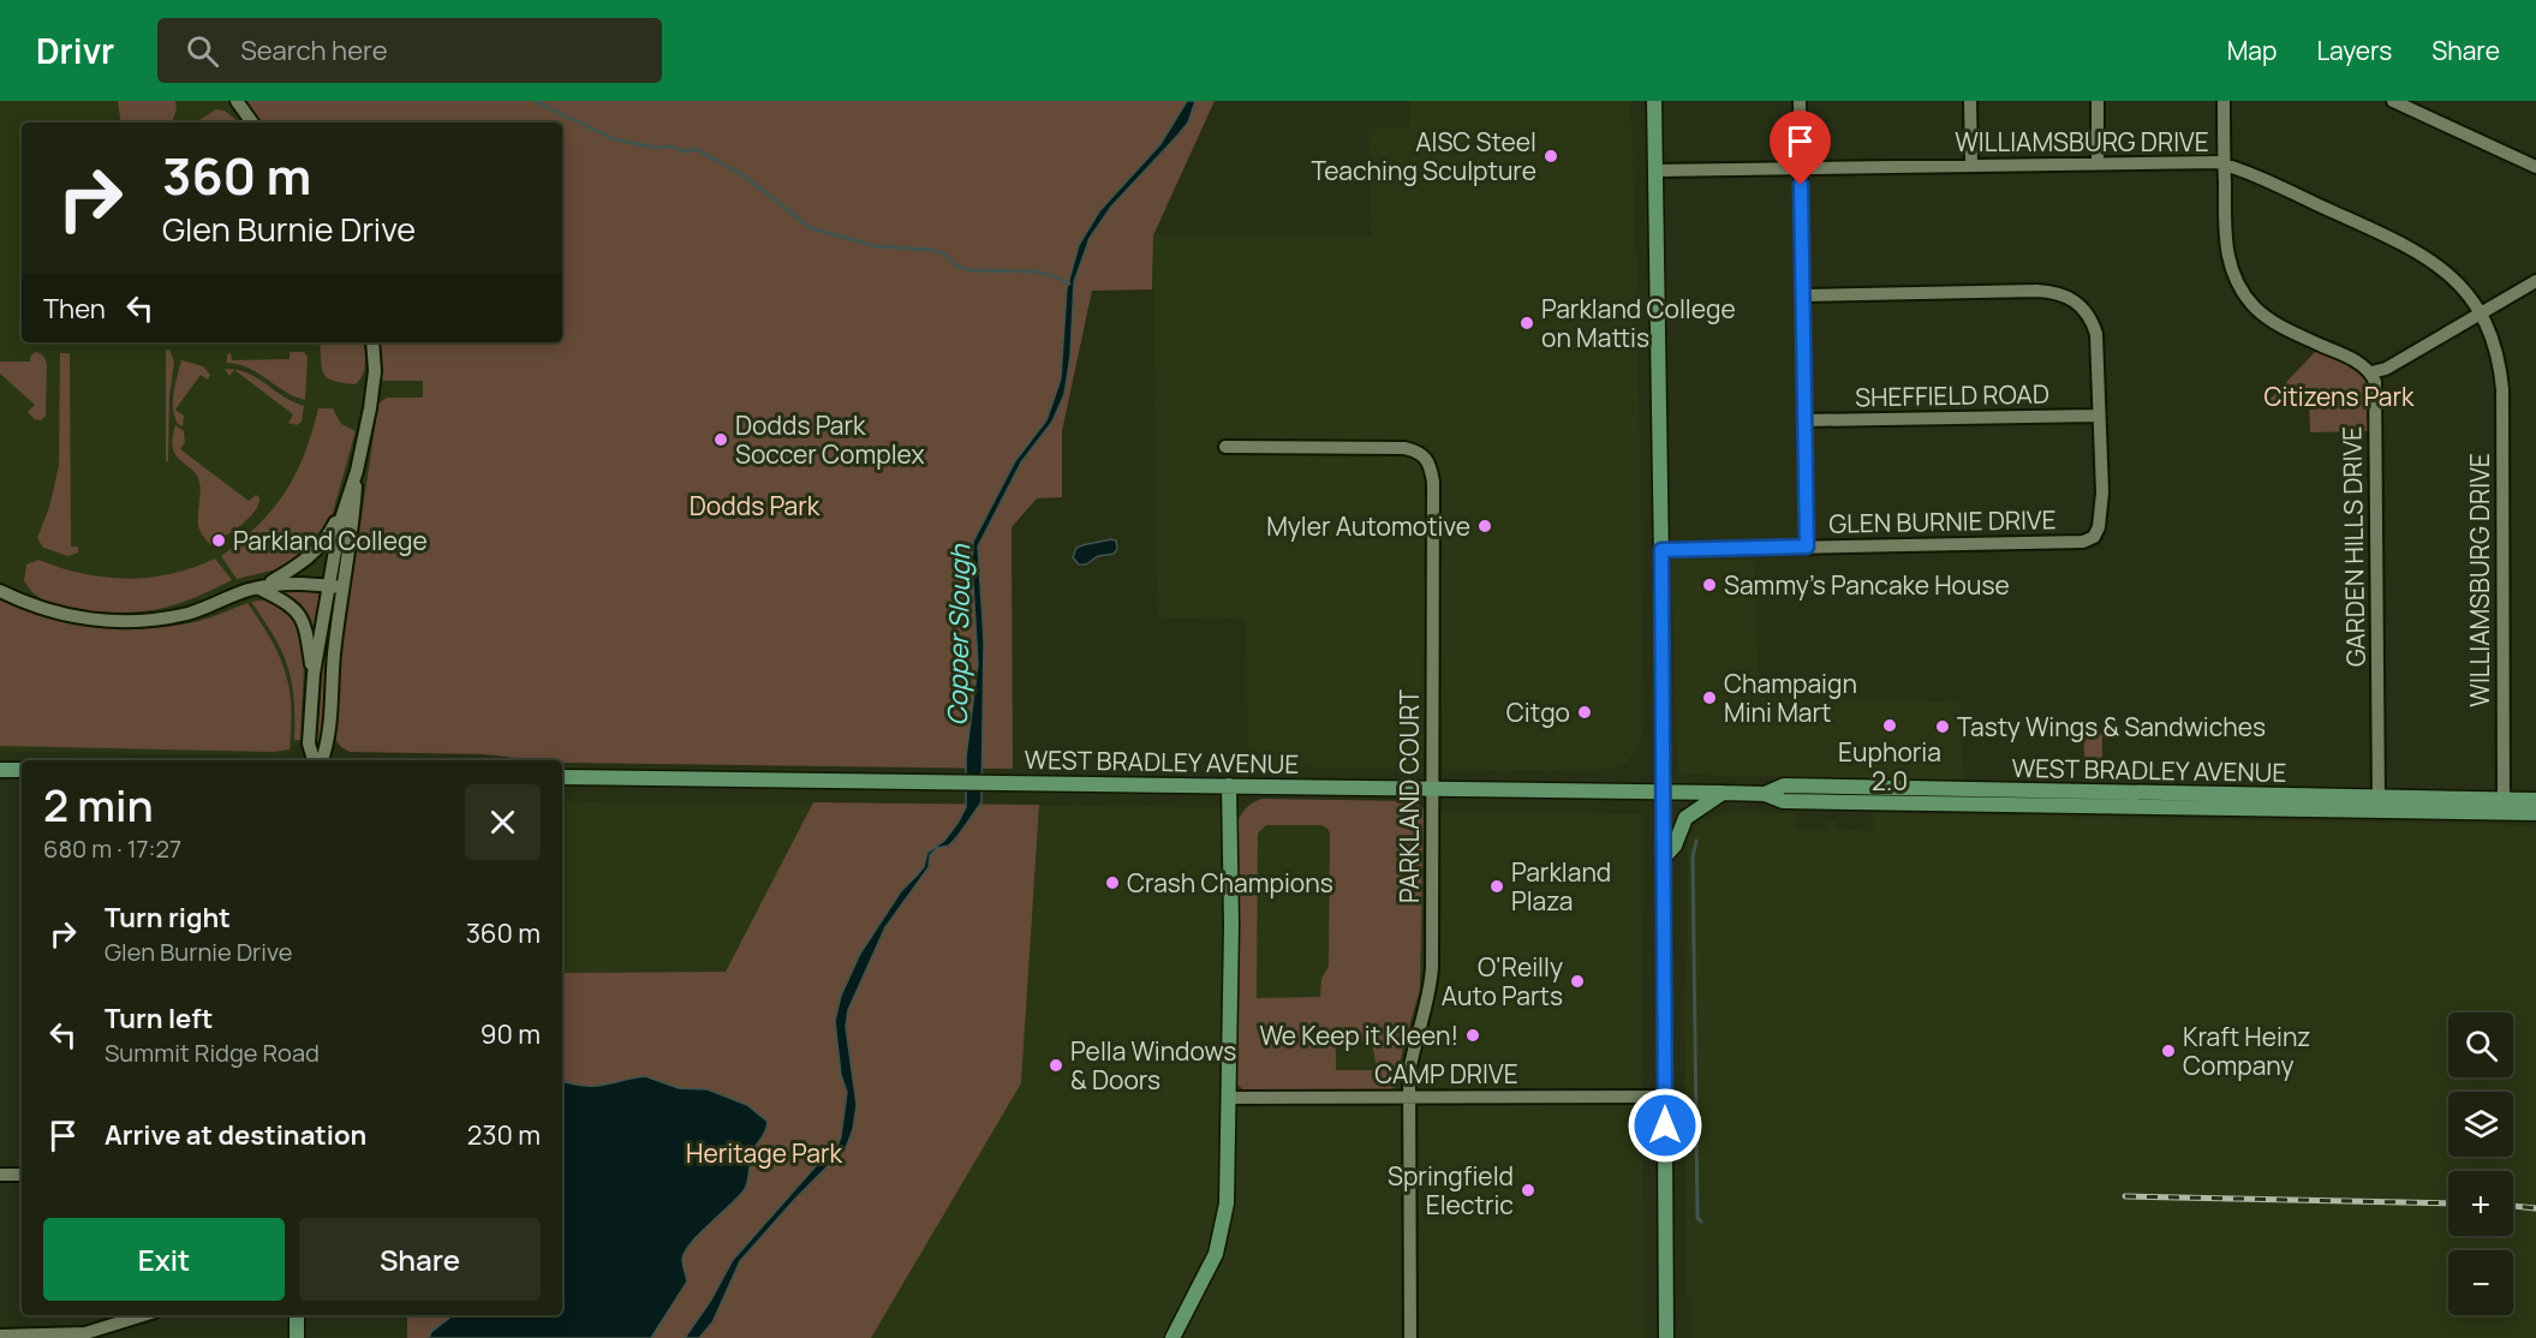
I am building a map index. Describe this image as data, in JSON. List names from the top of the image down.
{
  "streets": {
    "main road": ["WEST BRADLEY AVENUE"],
    "street": [
      "WILLIAMSBURG DRIVE",
      "SHEFFIELD ROAD",
      "GLEN BURNIE DRIVE",
      "GARDEN HILLS DRIVE",
      "PARKLAND COURT",
      "CAMP DRIVE"
    ]
  },
  "crossings": [
    ["WILLIAMSBURG DRIVE", "WEST BRADLEY AVENUE"],
    ["SHEFFIELD ROAD", "GLEN BURNIE DRIVE"],
    ["GARDEN HILLS DRIVE", "WEST BRADLEY AVENUE"],
    ["WEST BRADLEY AVENUE", "PARKLAND COURT"],
    ["PARKLAND COURT", "CAMP DRIVE"]
  ],
  "water": ["Copper Slough"],
  "parks": ["Citizens Park", "Dodds Park", "Heritage Park"],
  "places": [
    "AISC Steel Teaching Sculpture",
    "Parkland College on Mattis",
    "Dodds Park Soccer Complex",
    "Myler Automotive",
    "Parkland College",
    "Sammy's Pancake House",
    "Champaign Mini Mart",
    "Citgo",
    "Euphoria 2.0",
    "Tasty Wings & Sandwiches",
    "Crash Champions",
    "Parkland Plaza",
    "O'Reilly Auto Parts",
    "We Keep it Kleen!",
    "Kraft Heinz Company",
    "Pella Windows & Doors",
    "Springfield Electric"
  ],
  "page": {
    "header": "Drivr",
    "search": "Search here",
    "nav": ["Map", "Layers", "Share"],
    "turn": ["360 m", "Glen Burnie Drive"],
    "then": "Then",
    "heading": ["2 min", "680 m · 17:27"],
    "list": [
      {
        "name": "Turn right",
        "note": "Glen Burnie Drive",
        "value": "360 m"
      },
      {
        "name": "Turn left",
        "note": "Summit Ridge Road",
        "value": "90 m"
      },
      {
        "name": "Arrive at destination",
        "value": "230 m"
      }
    ],
    "map_buttons": ["+", "−"],
    "buttons": ["Exit", "Share"]
  }
}
